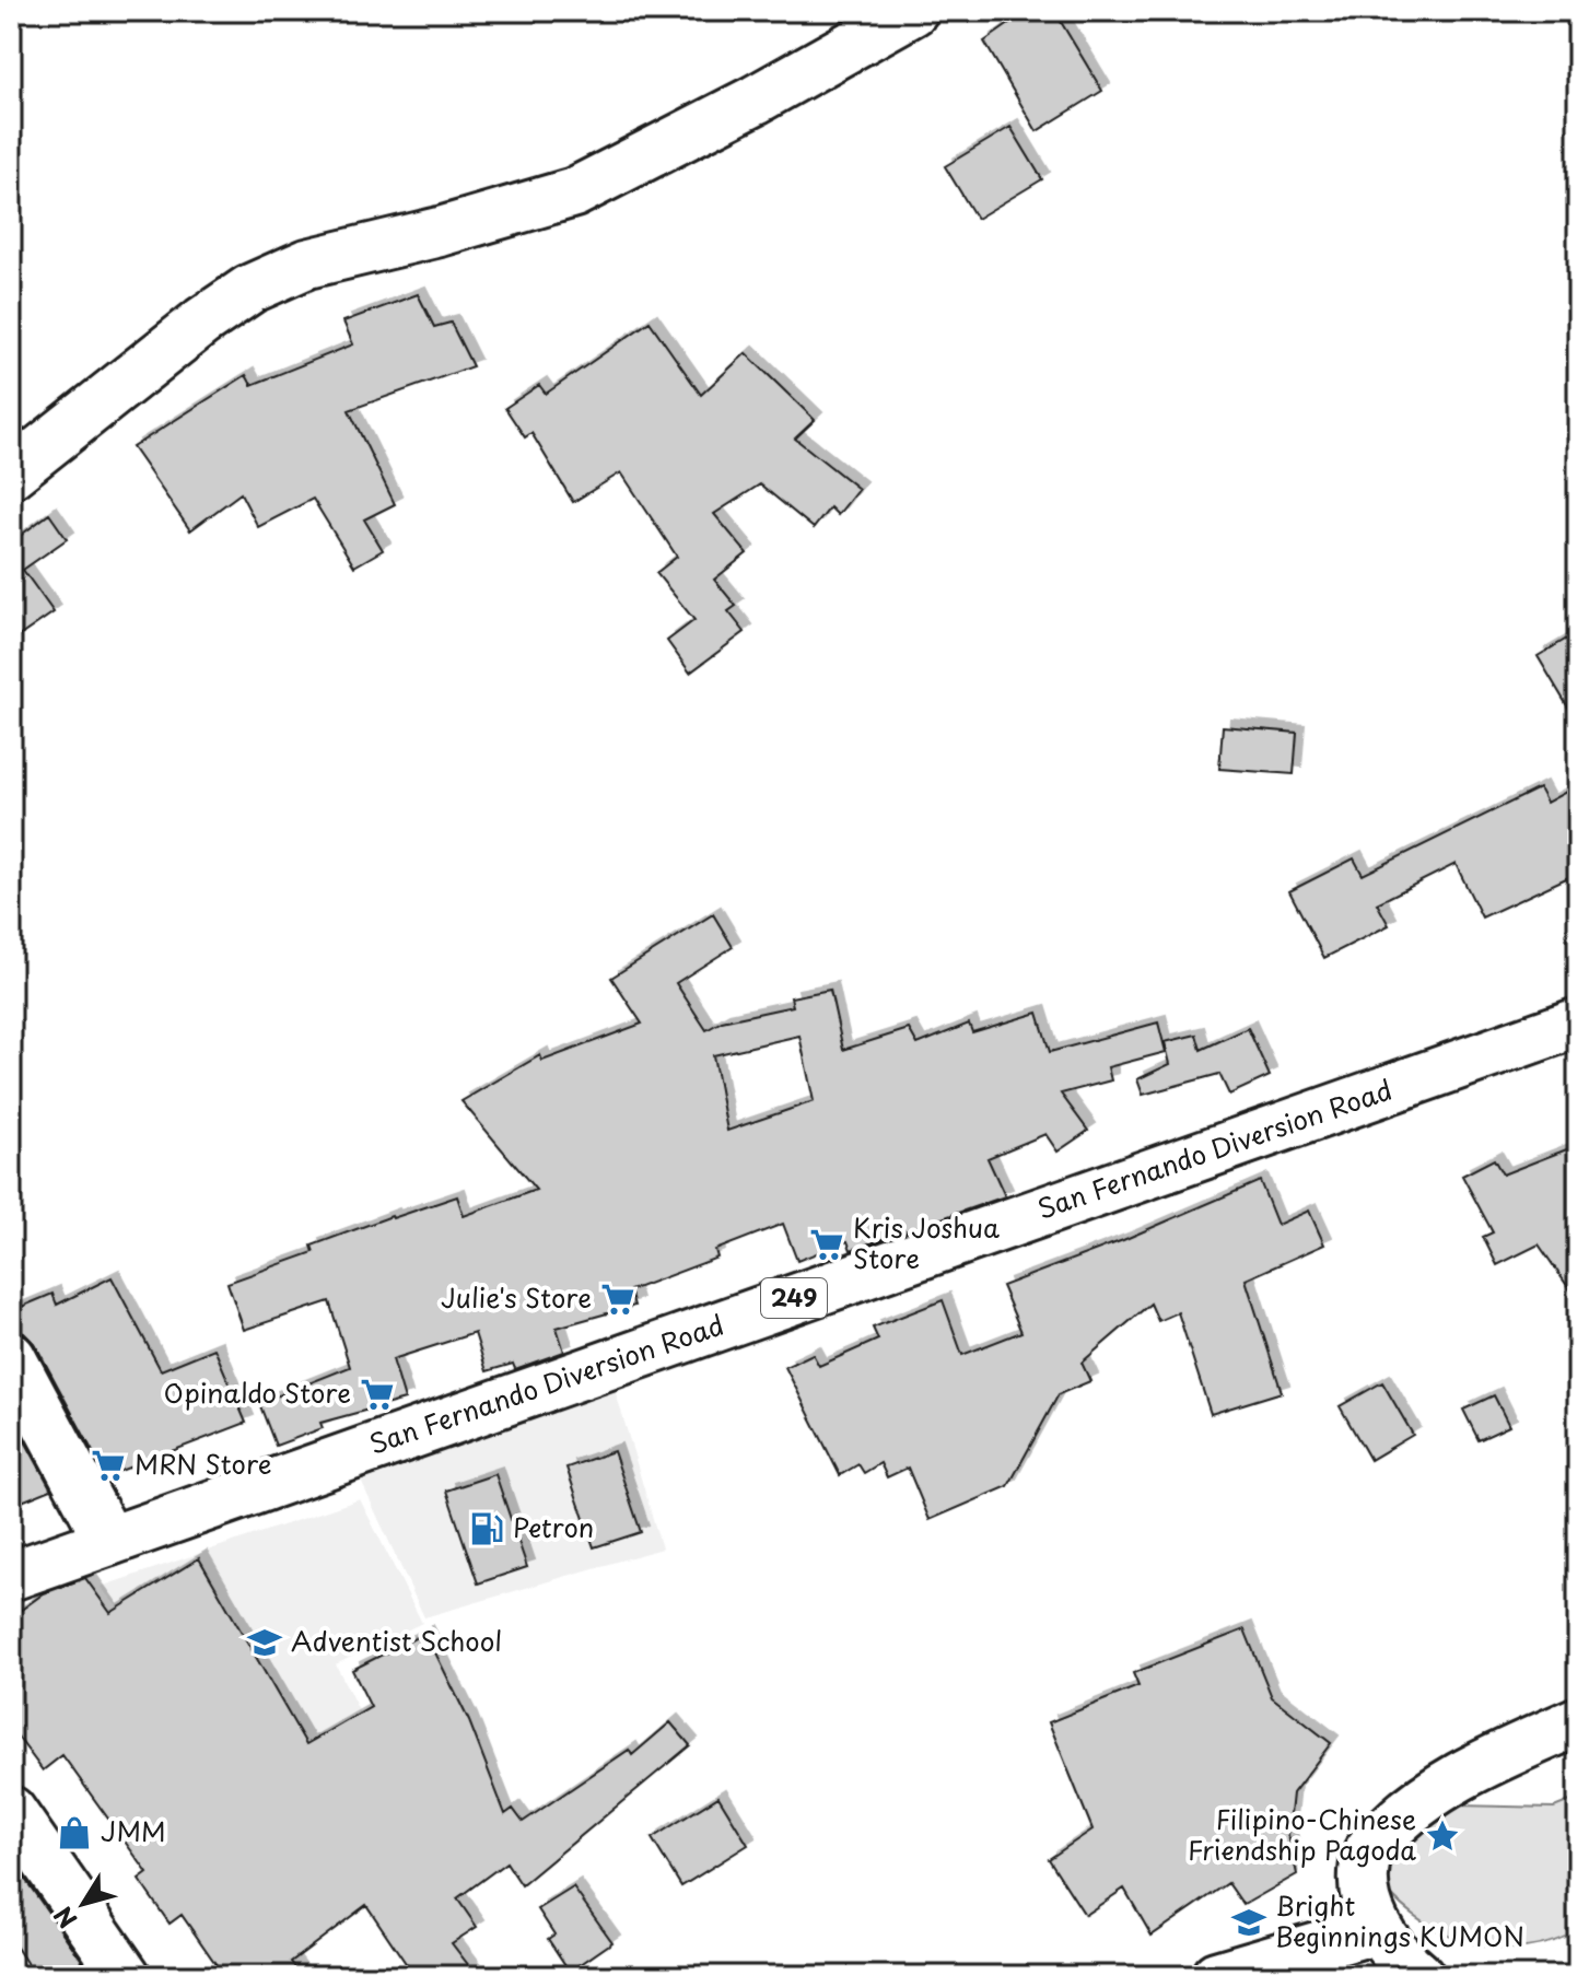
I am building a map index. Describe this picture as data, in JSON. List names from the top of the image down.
{
  "streets": {
    "main road": ["San Fernando Diversion Road", "249"]
  },
  "places": {
    "supermarket": [
      "Kris Joshua Store",
      "Julie's Store",
      "Opinaldo Store",
      "MRN Store"
    ],
    "fuel station": ["Petron"],
    "school or university": ["Adventist School", "Bright Beginnings KUMON"],
    "shop": ["JMM"],
    "place": ["Filipino-Chinese Friendship Pagoda"]
  },
  "north": "bottom left"
}
